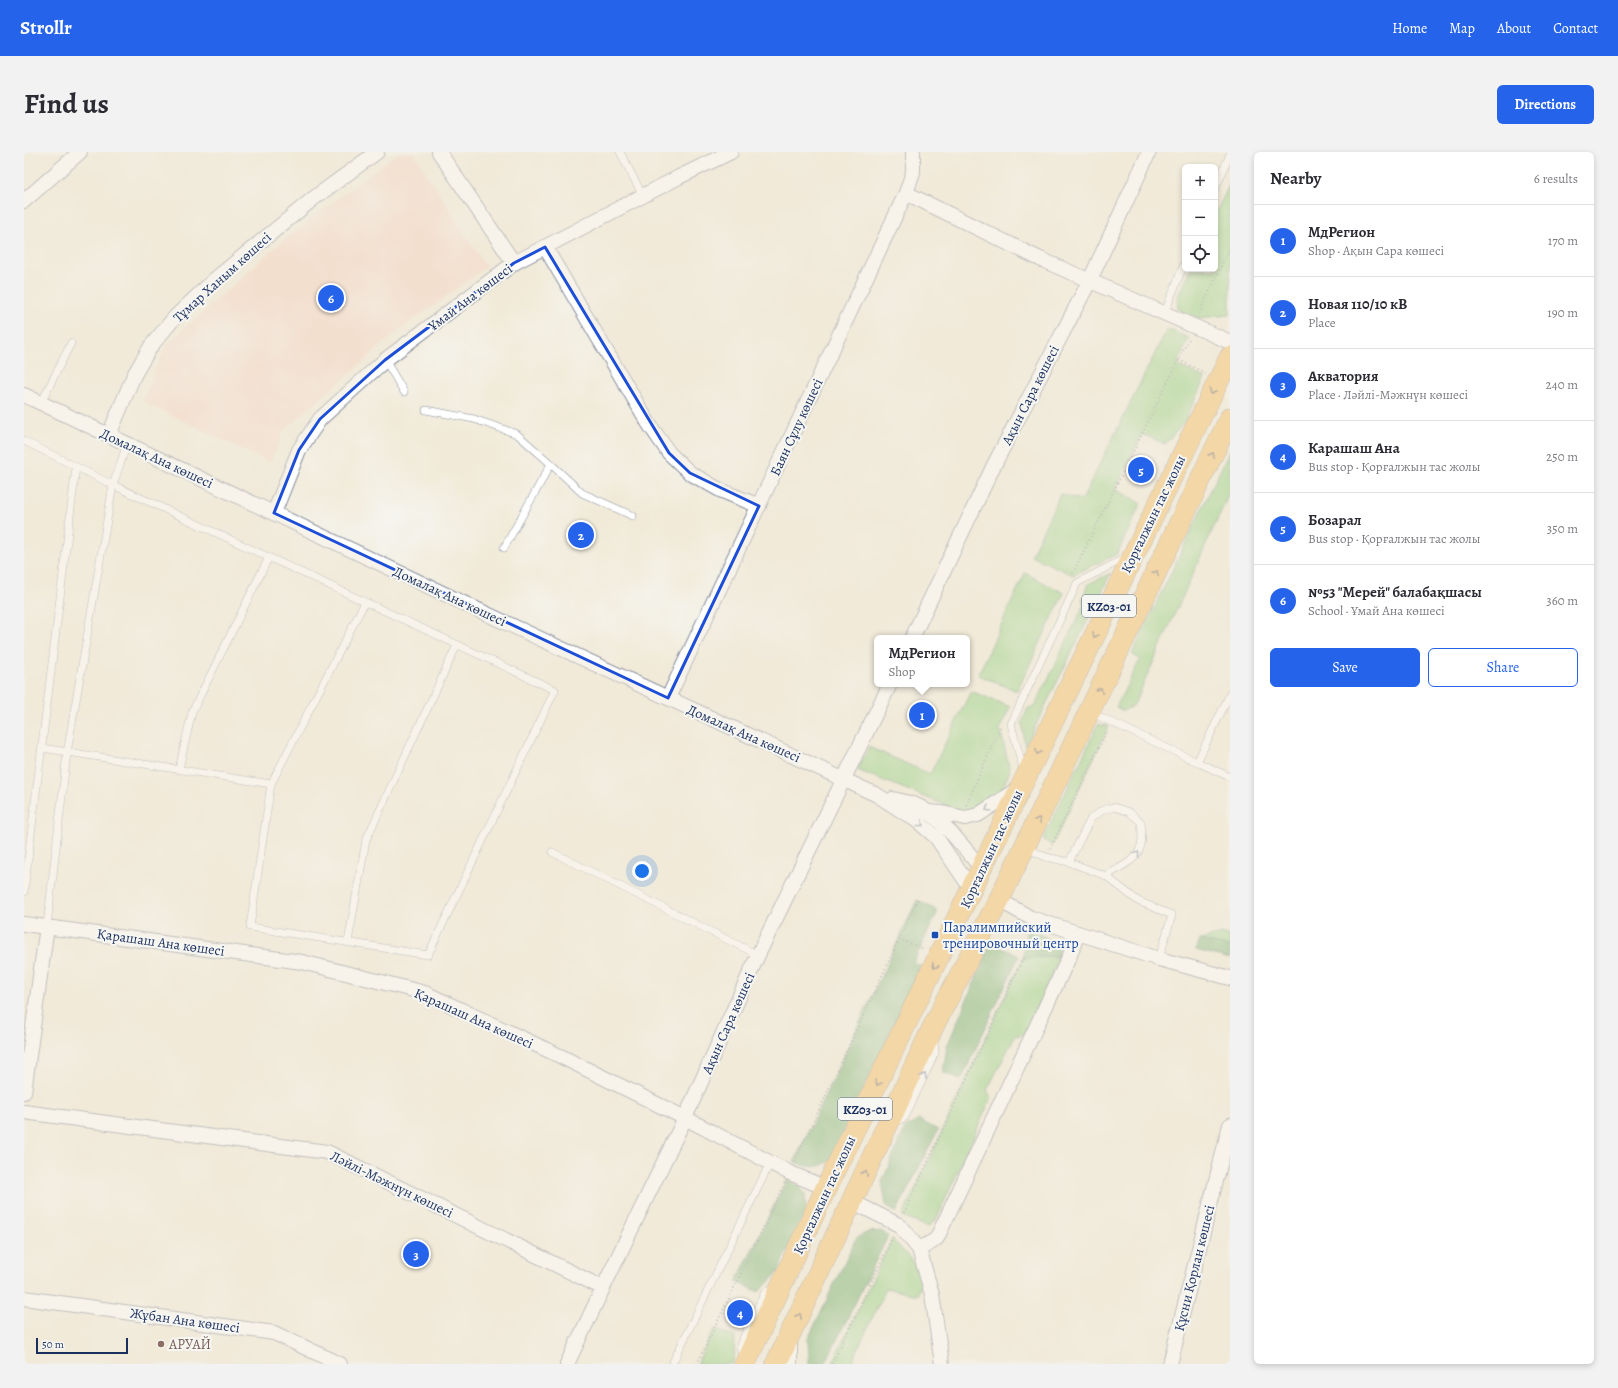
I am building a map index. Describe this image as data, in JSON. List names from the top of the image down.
{
  "streets": {
    "main road": ["Қорғалжын тас жолы", "KZ03-01"],
    "street": [
      "Тұмар Ханым көшесі",
      "Ұмай Ана көшесі",
      "Ақын Сара көшесі",
      "Баян Сұлу көшесі",
      "Домалақ Ана көшесі",
      "Қарашаш Ана көшесі",
      "Ләйлі-Мәжнүн көшесі",
      "Құсни Қорлан көшесі",
      "Жұбан Ана көшесі"
    ]
  },
  "crossings": [
    ["Тұмар Ханым көшесі", "Домалақ Ана көшесі"],
    ["Ұмай Ана көшесі", "Домалақ Ана көшесі"],
    ["Ақын Сара көшесі", "Домалақ Ана көшесі"],
    ["Ақын Сара көшесі", "Қарашаш Ана көшесі"],
    ["Ақын Сара көшесі", "Ләйлі-Мәжнүн көшесі"],
    ["Баян Сұлу көшесі", "Домалақ Ана көшесі"],
    ["Домалақ Ана көшесі", "Қорғалжын тас жолы"],
    ["Қорғалжын тас жолы", "Қарашаш Ана көшесі"]
  ],
  "places": {
    "transit": ["Паралимпийский тренировочный центр"],
    "other": ["АРУАЙ"]
  },
  "scale_bar": "50 m",
  "page": {
    "header": "Strollr",
    "nav": [
      "Home",
      "Map",
      "About",
      "Contact"
    ],
    "title": "Find us",
    "buttons": [
      "Directions",
      ["Save", "Share"]
    ],
    "heading": ["Nearby", "6 results"],
    "map_buttons": ["+", "−"],
    "list": [
      {
        "mark": "1",
        "name": "МдРегион",
        "note": "Shop · Ақын Сара көшесі",
        "value": "170 m"
      },
      {
        "mark": "2",
        "name": "Новая 110/10 кВ",
        "note": "Place",
        "value": "190 m"
      },
      {
        "mark": "3",
        "name": "Акватория",
        "note": "Place · Ләйлі-Мәжнүн көшесі",
        "value": "240 m"
      },
      {
        "mark": "4",
        "name": "Карашаш Ана",
        "note": "Bus stop · Қорғалжын тас жолы",
        "value": "250 m"
      },
      {
        "mark": "5",
        "name": "Бозарал",
        "note": "Bus stop · Қорғалжын тас жолы",
        "value": "350 m"
      },
      {
        "mark": "6",
        "name": "№53 \"Мерей\" балабақшасы",
        "note": "School · Ұмай Ана көшесі",
        "value": "360 m"
      }
    ],
    "pins": [
      "6",
      "5",
      "2",
      "1",
      "3",
      "4"
    ],
    "popup": ["МдРегион", "Shop"],
    "scale": "50 m"
  }
}
